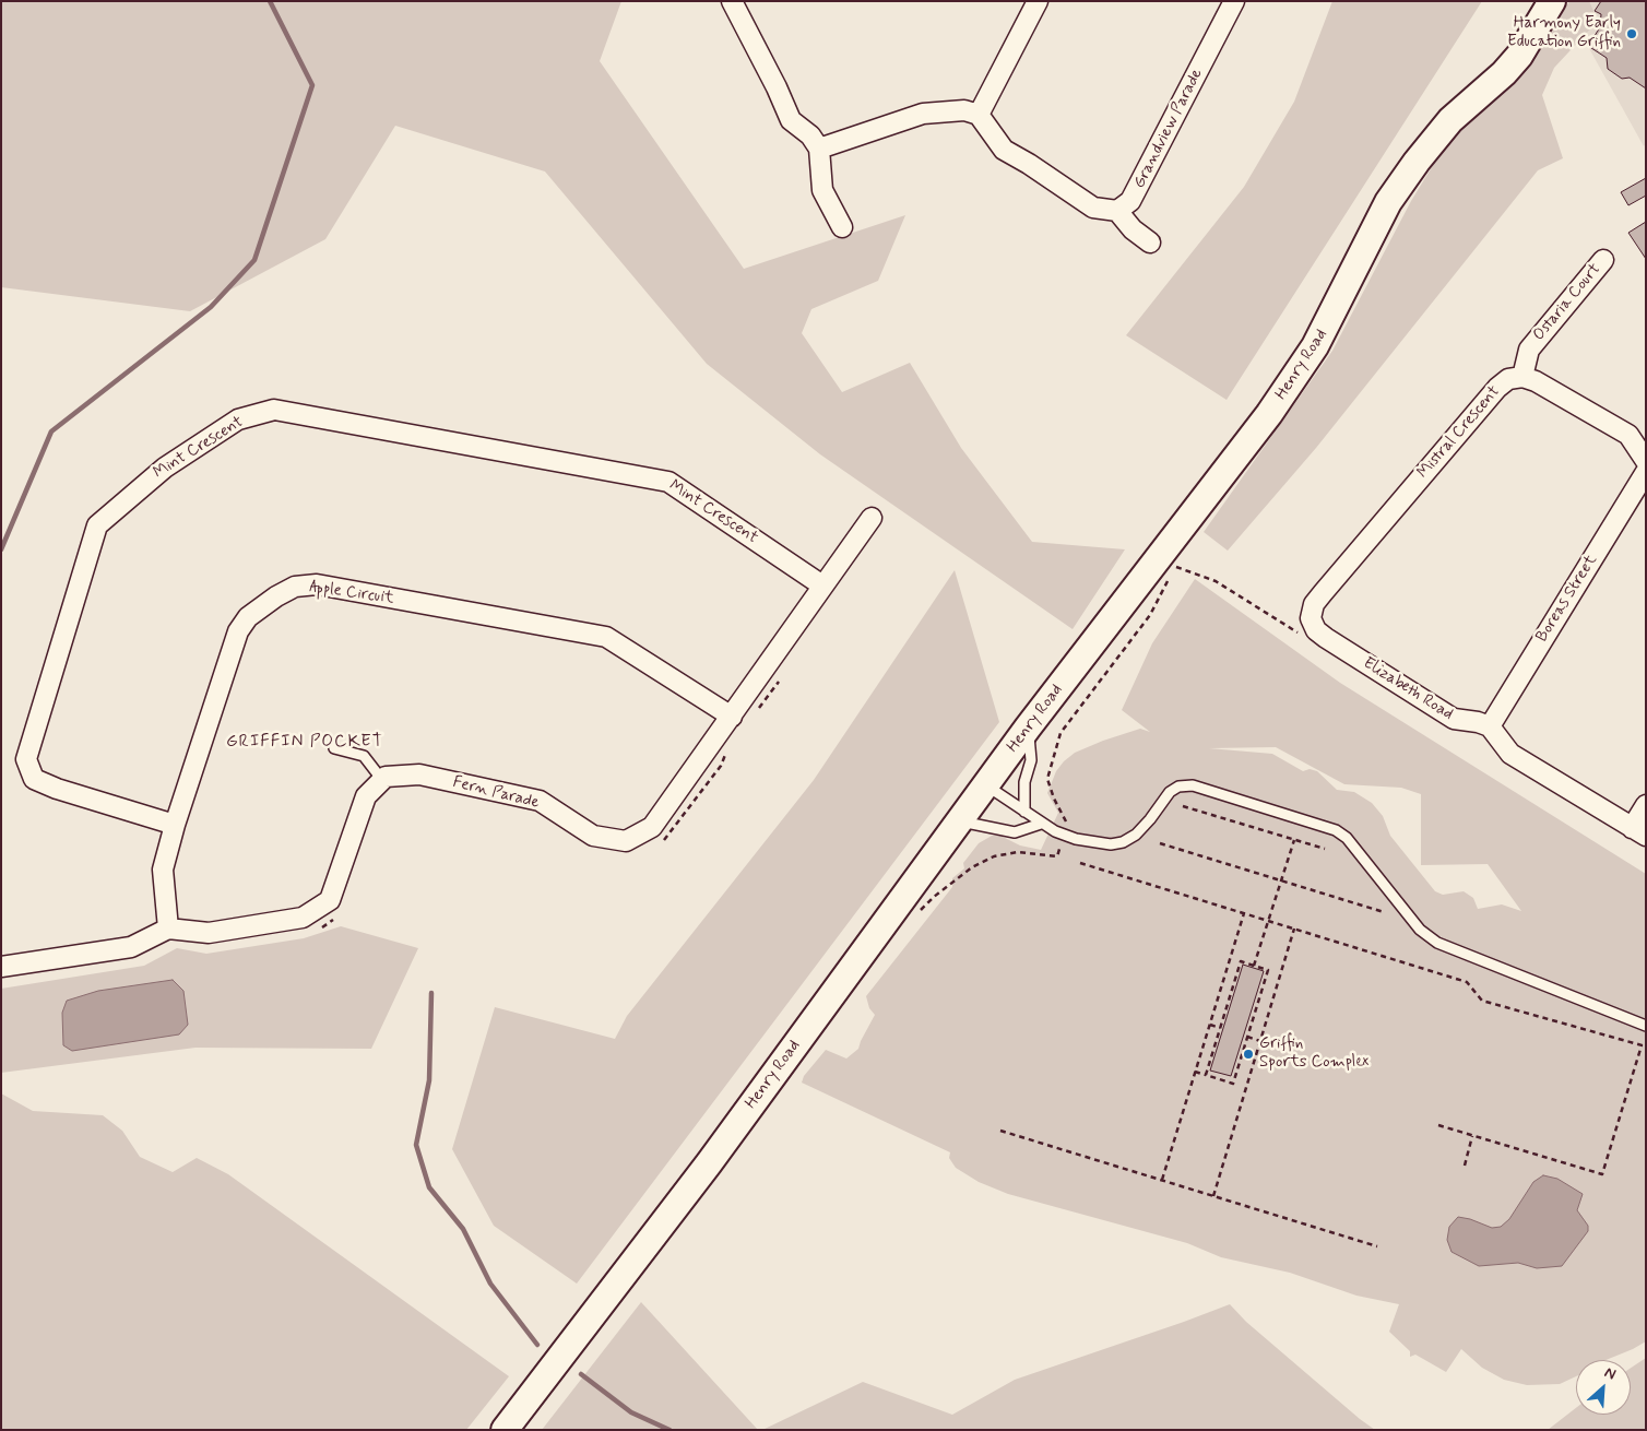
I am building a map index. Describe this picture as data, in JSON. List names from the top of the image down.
{
  "streets": {
    "main road": ["Henry Road"],
    "street": [
      "Grandview Parade",
      "Ostaria Court",
      "Mistral Crescent",
      "Mint Crescent",
      "Apple Circuit",
      "Boreas Street",
      "Elizabeth Road",
      "Fern Parade"
    ]
  },
  "crossings": [
    ["Ostaria Court", "Mistral Crescent"],
    ["Mistral Crescent", "Elizabeth Road"],
    ["Mint Crescent", "Apple Circuit"],
    ["Mint Crescent", "Fern Parade"],
    ["Apple Circuit", "Fern Parade"],
    ["Boreas Street", "Elizabeth Road"]
  ],
  "districts": ["GRIFFIN POCKET"],
  "places": ["Harmony Early Education Griffin", "Griffin Sports Complex"],
  "north": "top right"
}
